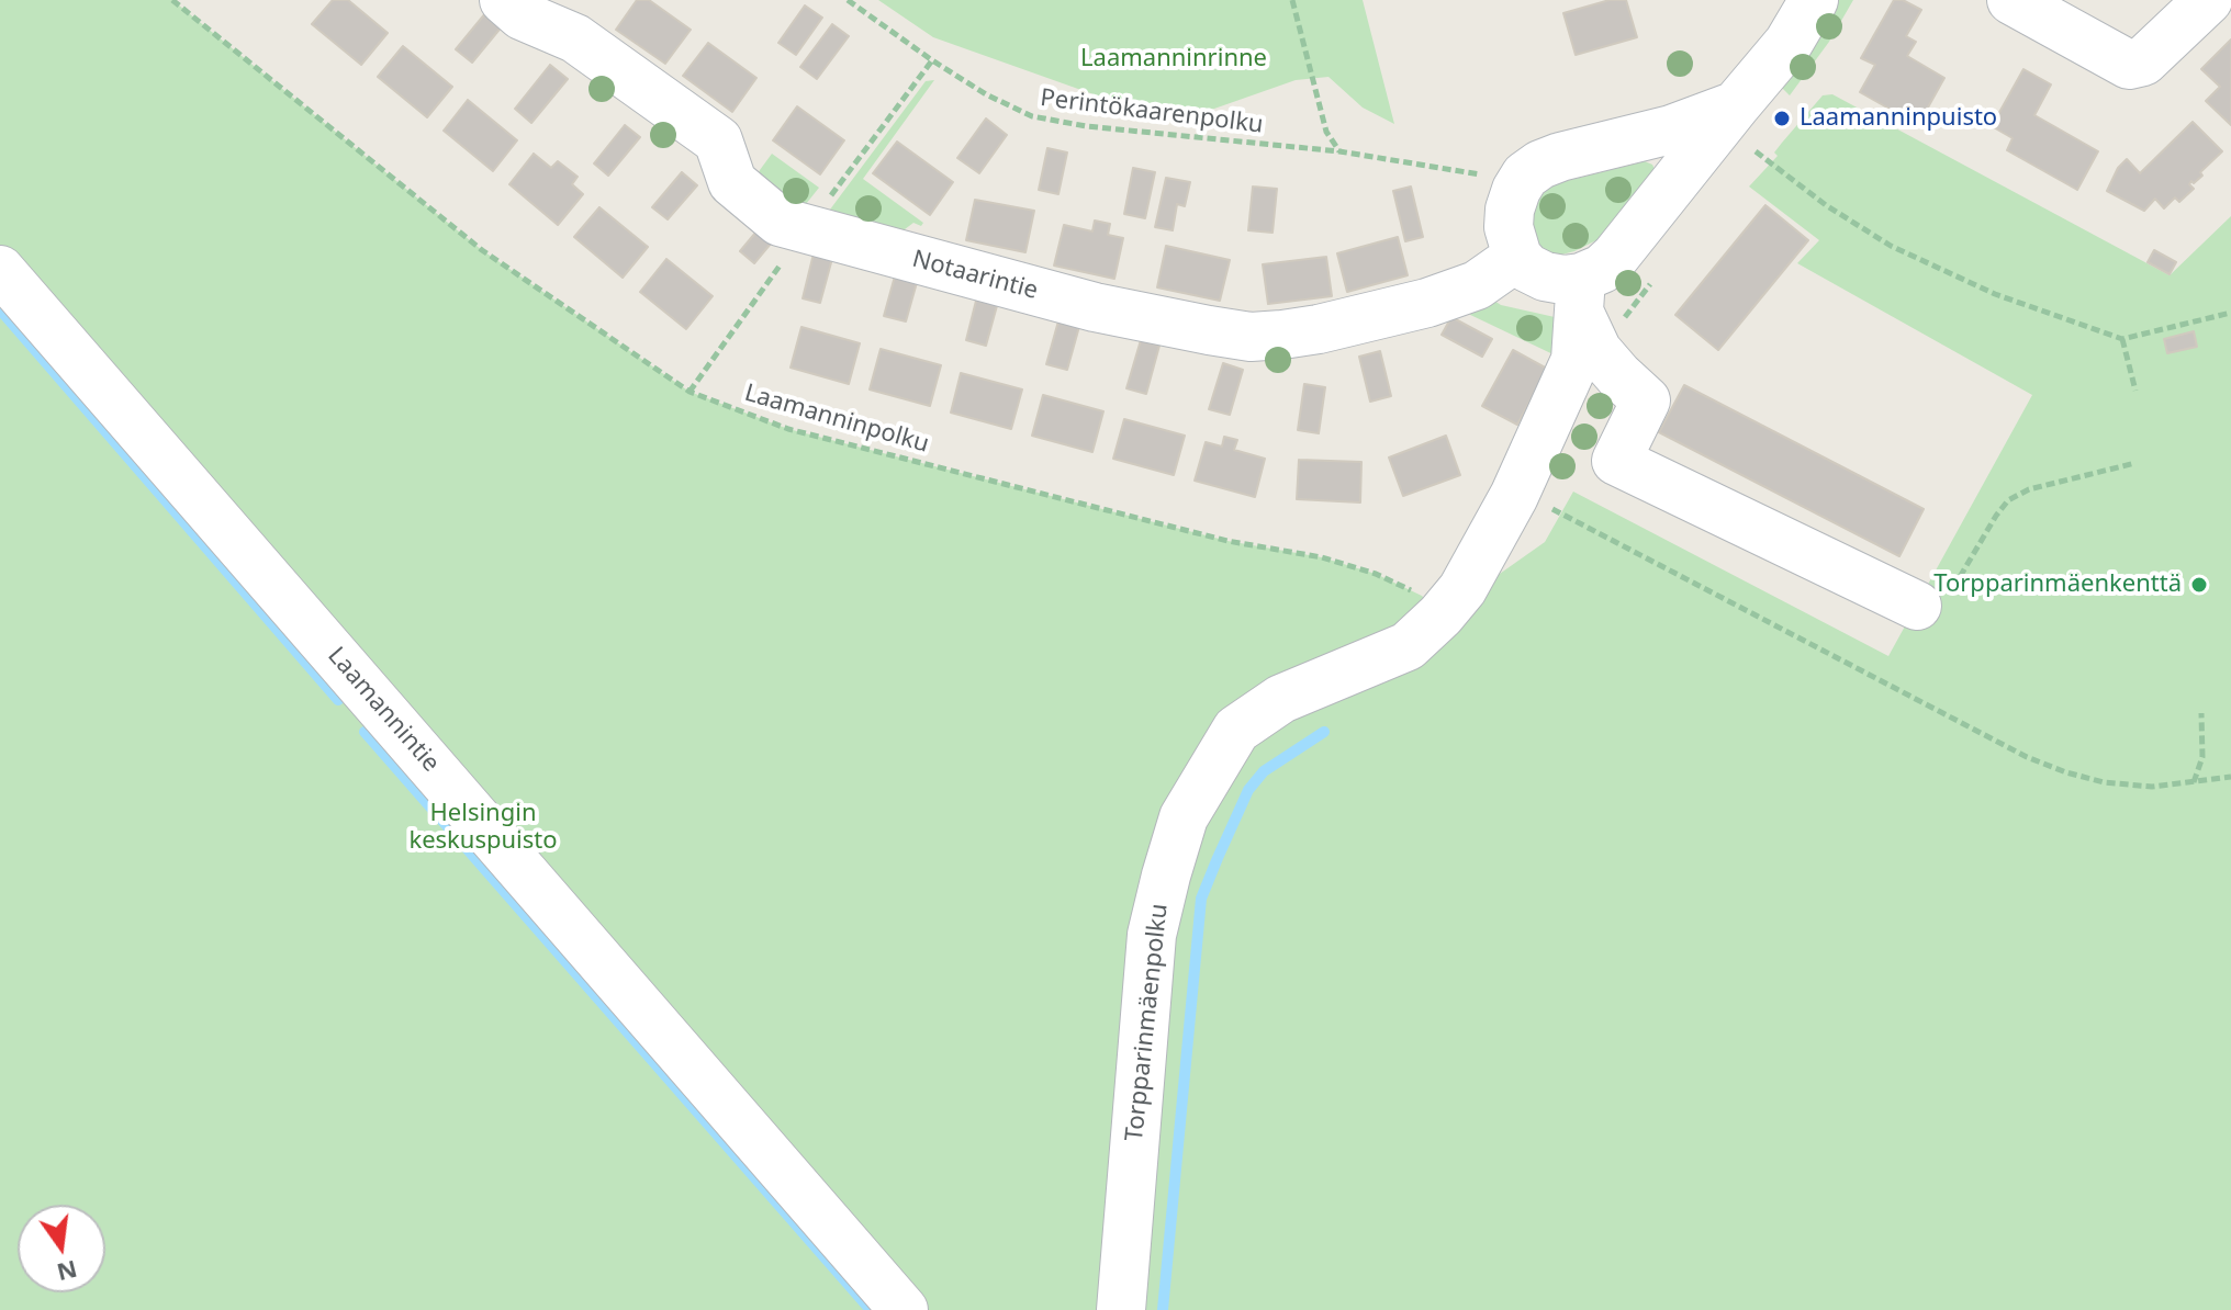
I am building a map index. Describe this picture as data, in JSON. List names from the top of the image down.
{
  "streets": {
    "street": ["Notaarintie", "Laamannintie", "Torpparinmäenpolku"],
    "path": ["Perintökaarenpolku", "Laamanninpolku"]
  },
  "crossings": [
    ["Laamanninpolku", "Torpparinmäenpolku"]
  ],
  "parks": ["Laamanninrinne", "Helsingin keskuspuisto"],
  "places": ["Laamanninpuisto", "Torpparinmäenkenttä"],
  "north": "bottom"
}
